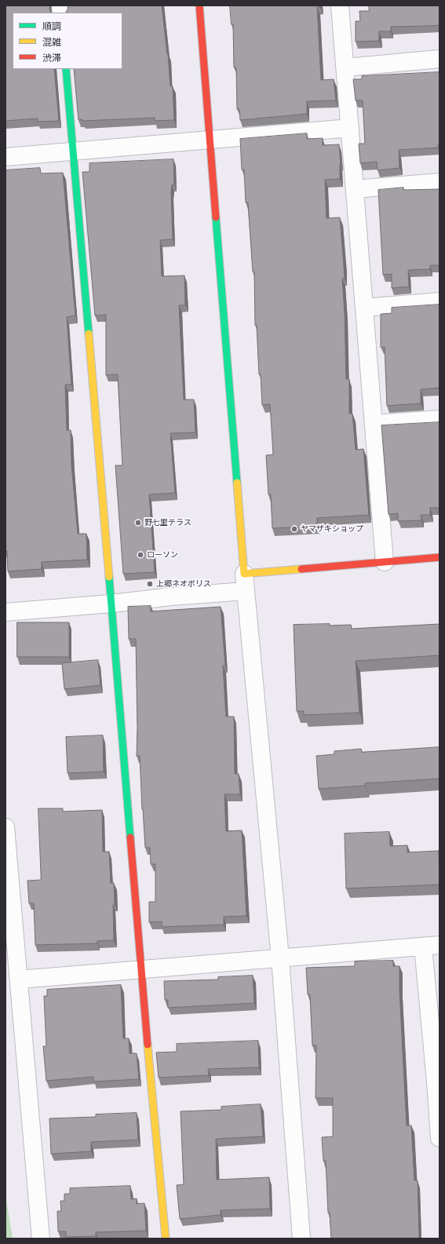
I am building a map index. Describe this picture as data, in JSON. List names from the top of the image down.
{
  "places": [
    "野七里テラス",
    "ヤマザキショップ",
    "ローソン",
    "上郷ネオポリス"
  ],
  "legend": ["順調", "混雑", "渋滞"]
}
